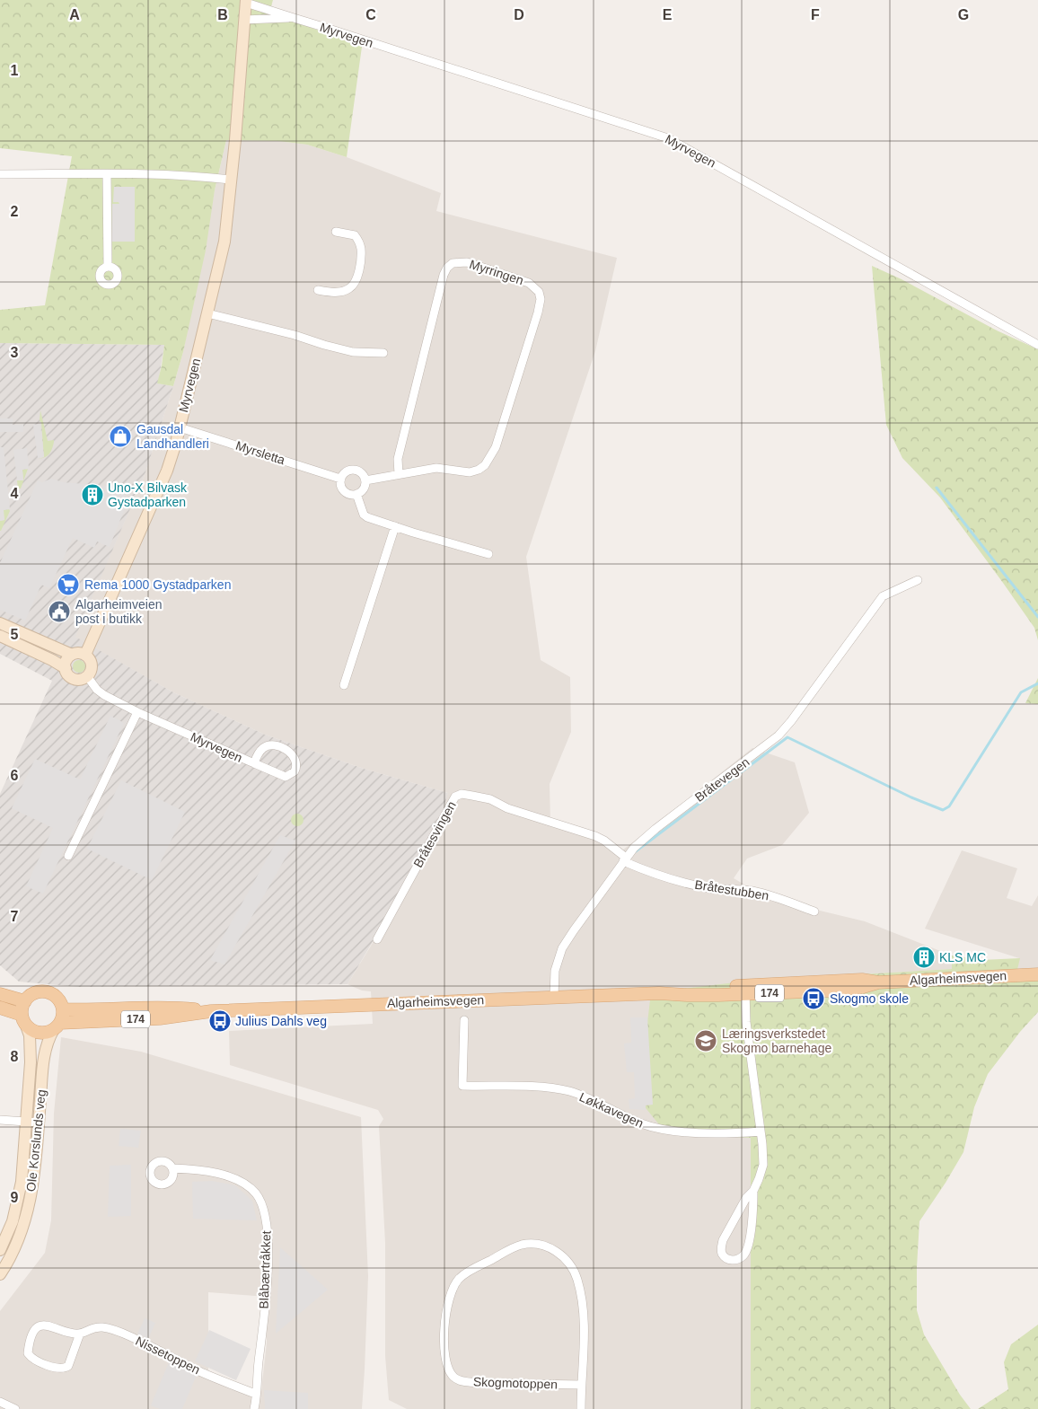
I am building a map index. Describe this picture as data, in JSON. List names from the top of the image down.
{
  "streets": {
    "main road": ["Algarheimsvegen", "174"],
    "street": [
      "Myrvegen",
      "Myrringen",
      "Myrsletta",
      "Bråtevegen",
      "Bråtesvingen",
      "Bråtestubben",
      "Løkkavegen",
      "Ole Korslunds veg",
      "Blåbærtråkket",
      "Nissetoppen",
      "Skogmotoppen"
    ]
  },
  "crossings": [
    ["Myrvegen", "Myrsletta"],
    ["Myrringen", "Myrsletta"],
    ["Bråtevegen", "Bråtesvingen"],
    ["Bråtevegen", "Bråtestubben"],
    ["Bråtevegen", "Algarheimsvegen"],
    ["Bråtesvingen", "Bråtestubben"],
    ["Algarheimsvegen", "174"],
    ["Algarheimsvegen", "Ole Korslunds veg"],
    ["174", "Ole Korslunds veg"],
    ["Blåbærtråkket", "Nissetoppen"]
  ],
  "places": {
    "shop": ["Gausdal Landhandleri"],
    "building": ["Uno-X Bilvask Gystadparken", "KLS MC"],
    "supermarket": ["Rema 1000 Gystadparken"],
    "public building": ["Algarheimveien post i butikk"],
    "bus stop": ["Skogmo skole", "Julius Dahls veg"],
    "school or university": ["Læringsverkstedet Skogmo barnehage"]
  },
  "grid": {
    "columns": [
      "A",
      "B",
      "C",
      "D",
      "E",
      "F",
      "G"
    ],
    "rows": [
      "1",
      "2",
      "3",
      "4",
      "5",
      "6",
      "7",
      "8",
      "9"
    ]
  }
}
